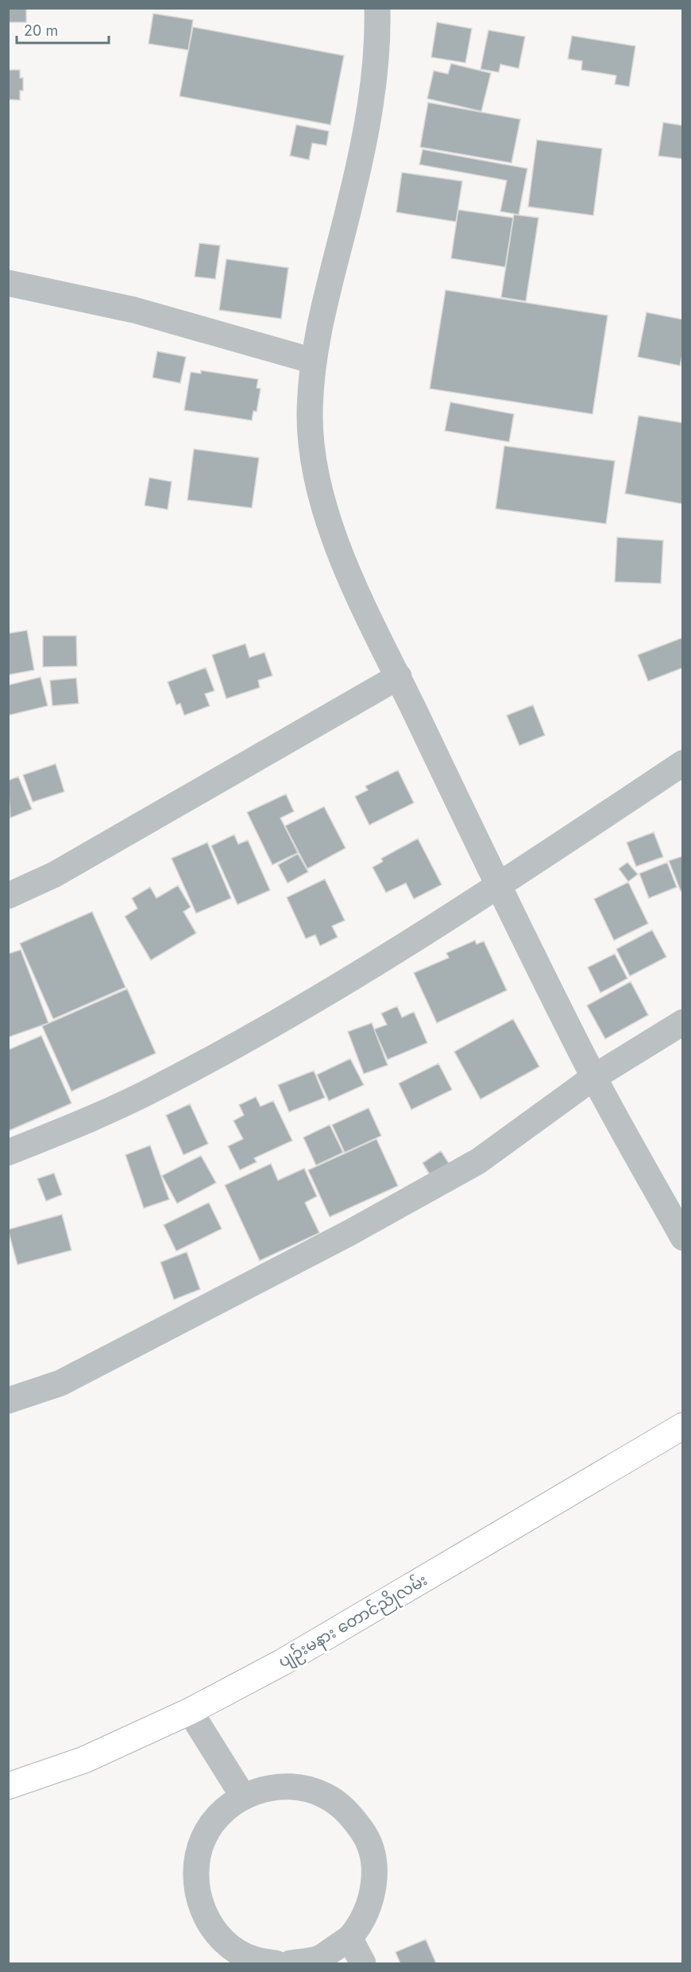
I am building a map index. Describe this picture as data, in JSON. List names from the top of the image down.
{
  "streets": {
    "main road": ["ပျဉ်းမနား တောင်ညိုလမ်း"]
  },
  "scale_bar": "20 m"
}
